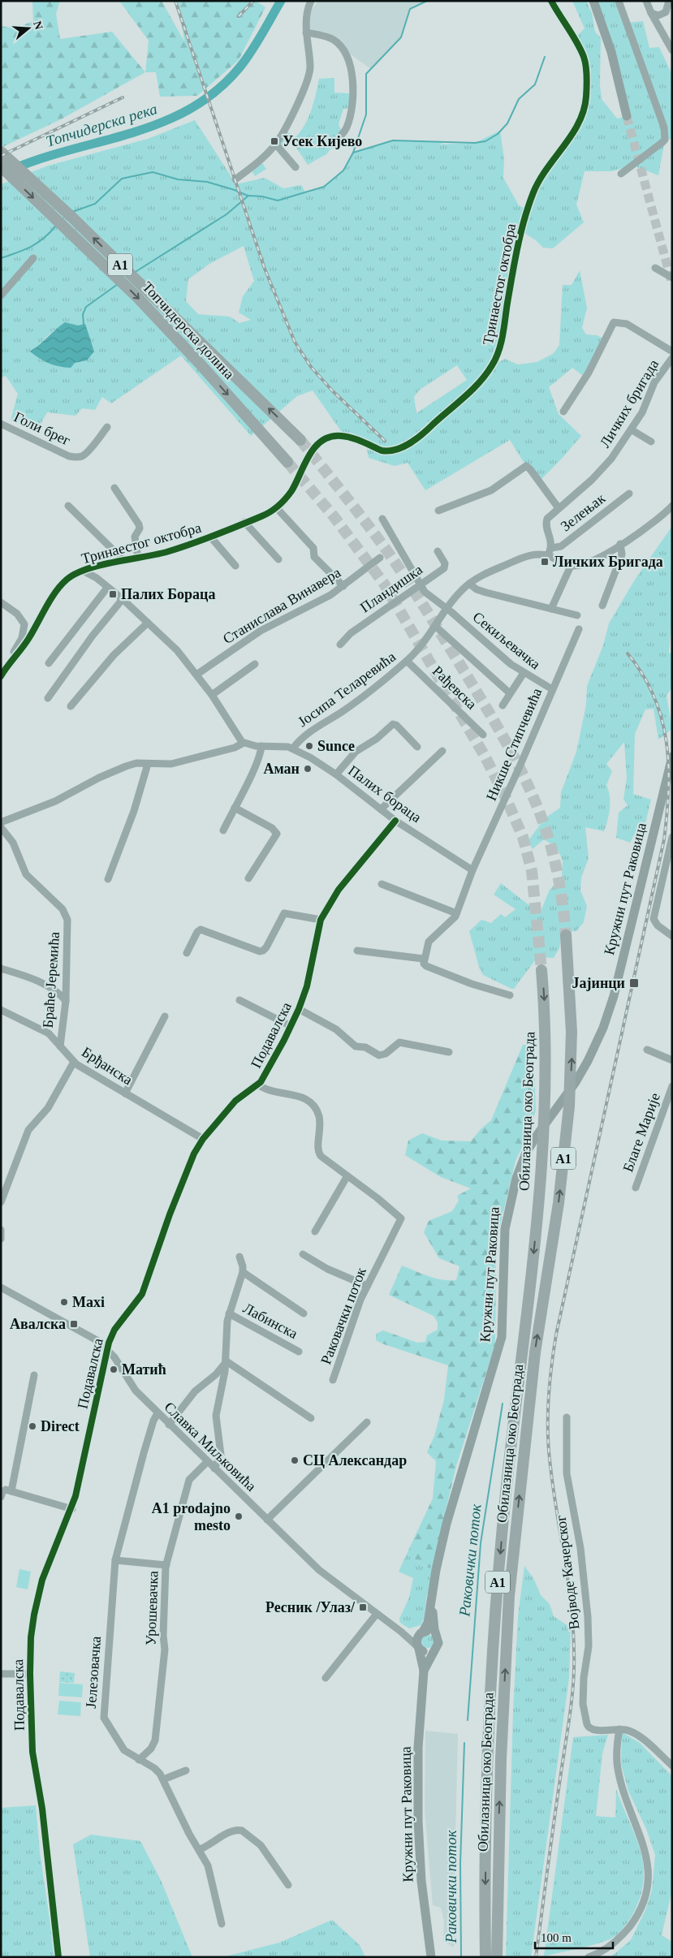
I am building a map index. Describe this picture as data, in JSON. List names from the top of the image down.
{
  "streets": {
    "highway": ["A1", "Топчидерска долина", "Обилазница око Београда"],
    "main road": ["Кружни пут Раковица"],
    "street": [
      "Тринаестог октобра",
      "Личких бригада",
      "Голи брег",
      "Зелењак",
      "Пландишка",
      "Станислава Винавера",
      "Секиљевачка",
      "Рађевска",
      "Јосипа Теларевића",
      "Никше Стипчевића",
      "Палих бораца",
      "Браће Јеремића",
      "Подавалска",
      "Брђанска",
      "Благе Марије",
      "Раковачки поток",
      "Лабинска",
      "Славка Миљковића",
      "Војводе Качерског",
      "Урошевачка",
      "Јелезовачка"
    ]
  },
  "crossings": [
    ["Личких бригада", "Зелењак"],
    ["Пландишка", "Секиљевачка"],
    ["Секиљевачка", "Јосипа Теларевића"],
    ["Секиљевачка", "Никше Стипчевића"],
    ["Рађевска", "Јосипа Теларевића"],
    ["Јосипа Теларевића", "Палих бораца"],
    ["Никше Стипчевића", "Палих бораца"],
    ["Палих бораца", "Подавалска"],
    ["Кружни пут Раковица", "Славка Миљковића"],
    ["Браће Јеремића", "Брђанска"],
    ["Подавалска", "Брђанска"],
    ["Подавалска", "Славка Миљковића"],
    ["Славка Миљковића", "Урошевачка"],
    ["Славка Миљковића", "Јелезовачка"],
    ["Урошевачка", "Јелезовачка"]
  ],
  "water": ["Топчидерска река", "Раковички поток"],
  "places": {
    "transit": [
      "Усек Кијево",
      "Личких Бригада",
      "Палих Бораца",
      "Јајинци",
      "Авалска",
      "Ресник /Улаз/"
    ],
    "other": [
      "Sunce",
      "Аман",
      "Maxi",
      "Матић",
      "Direct",
      "СЦ Александар",
      "A1 prodajno mesto"
    ]
  },
  "scale_bar": "100 m",
  "north": "right"
}
